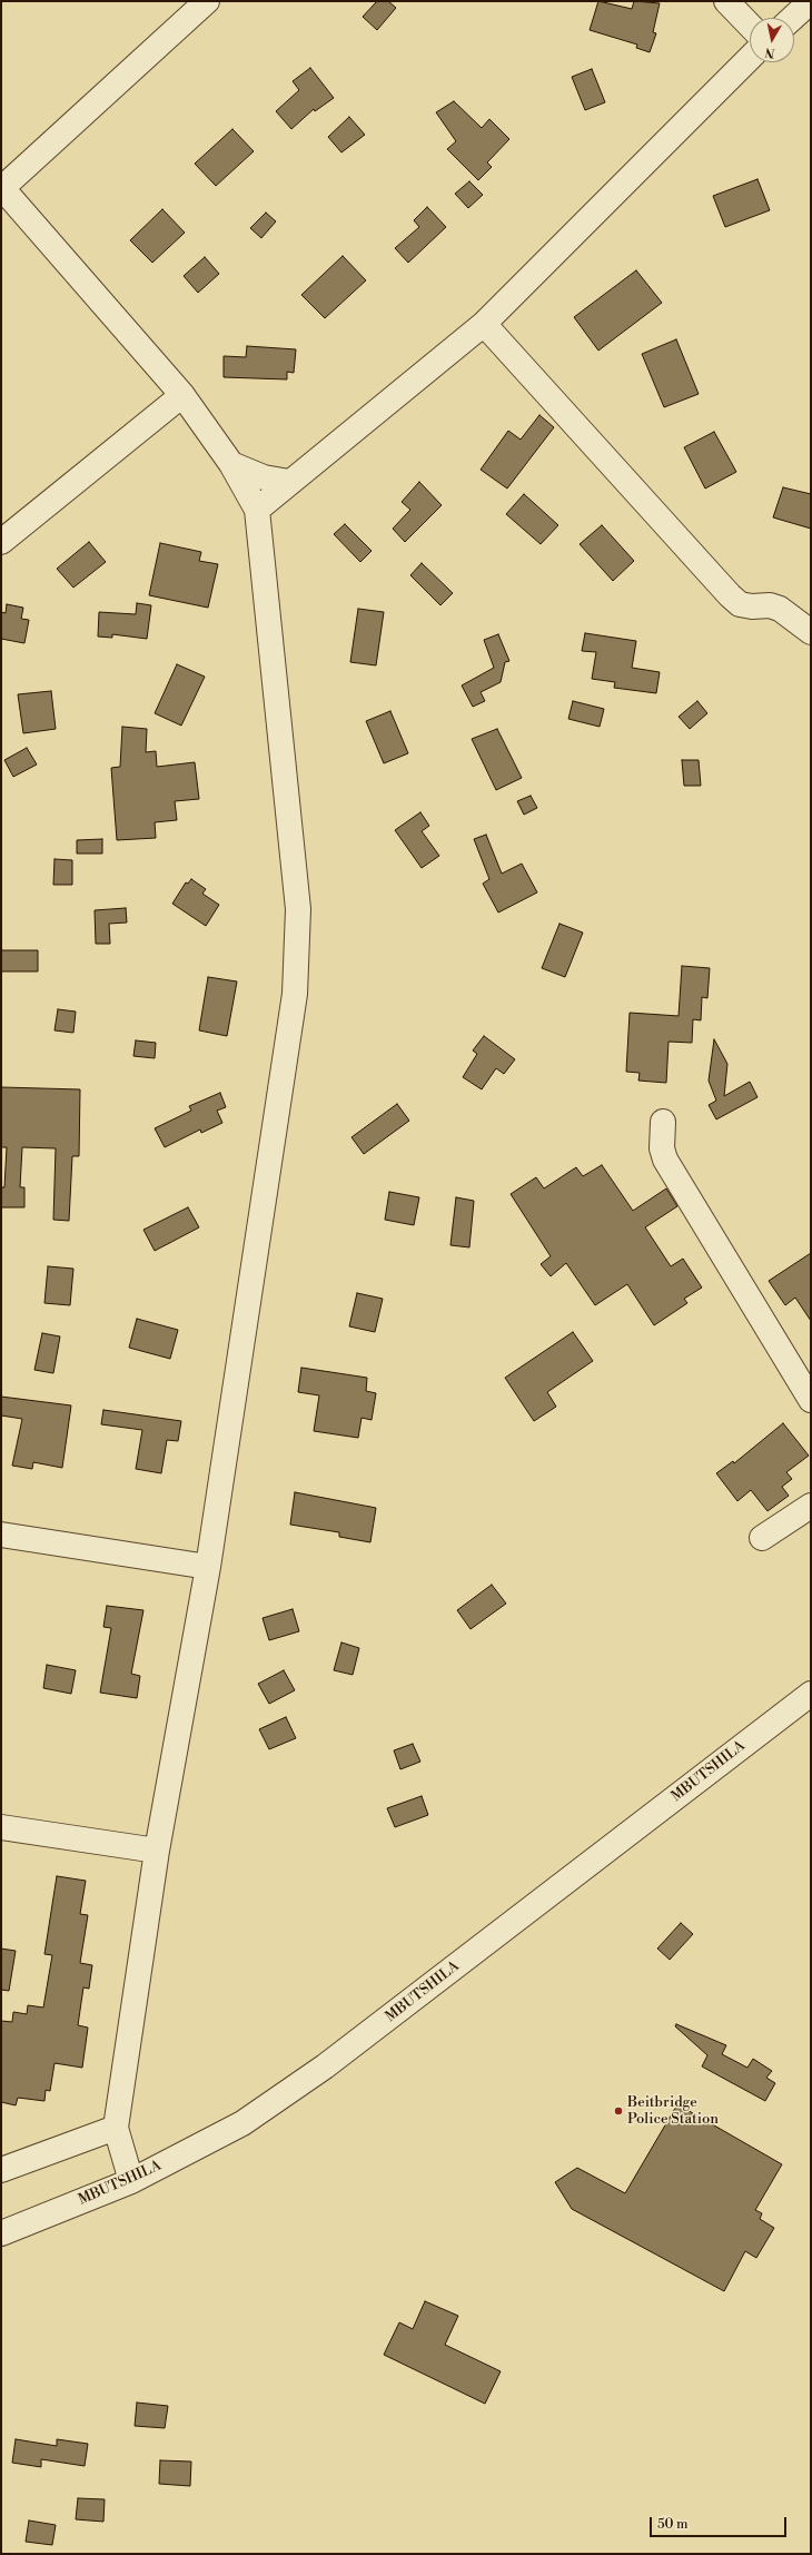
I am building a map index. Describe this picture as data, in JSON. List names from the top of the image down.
{
  "streets": {
    "street": ["MBUTSHILA"]
  },
  "places": ["Beitbridge Police Station"],
  "scale_bar": "50 m",
  "north": "bottom"
}
